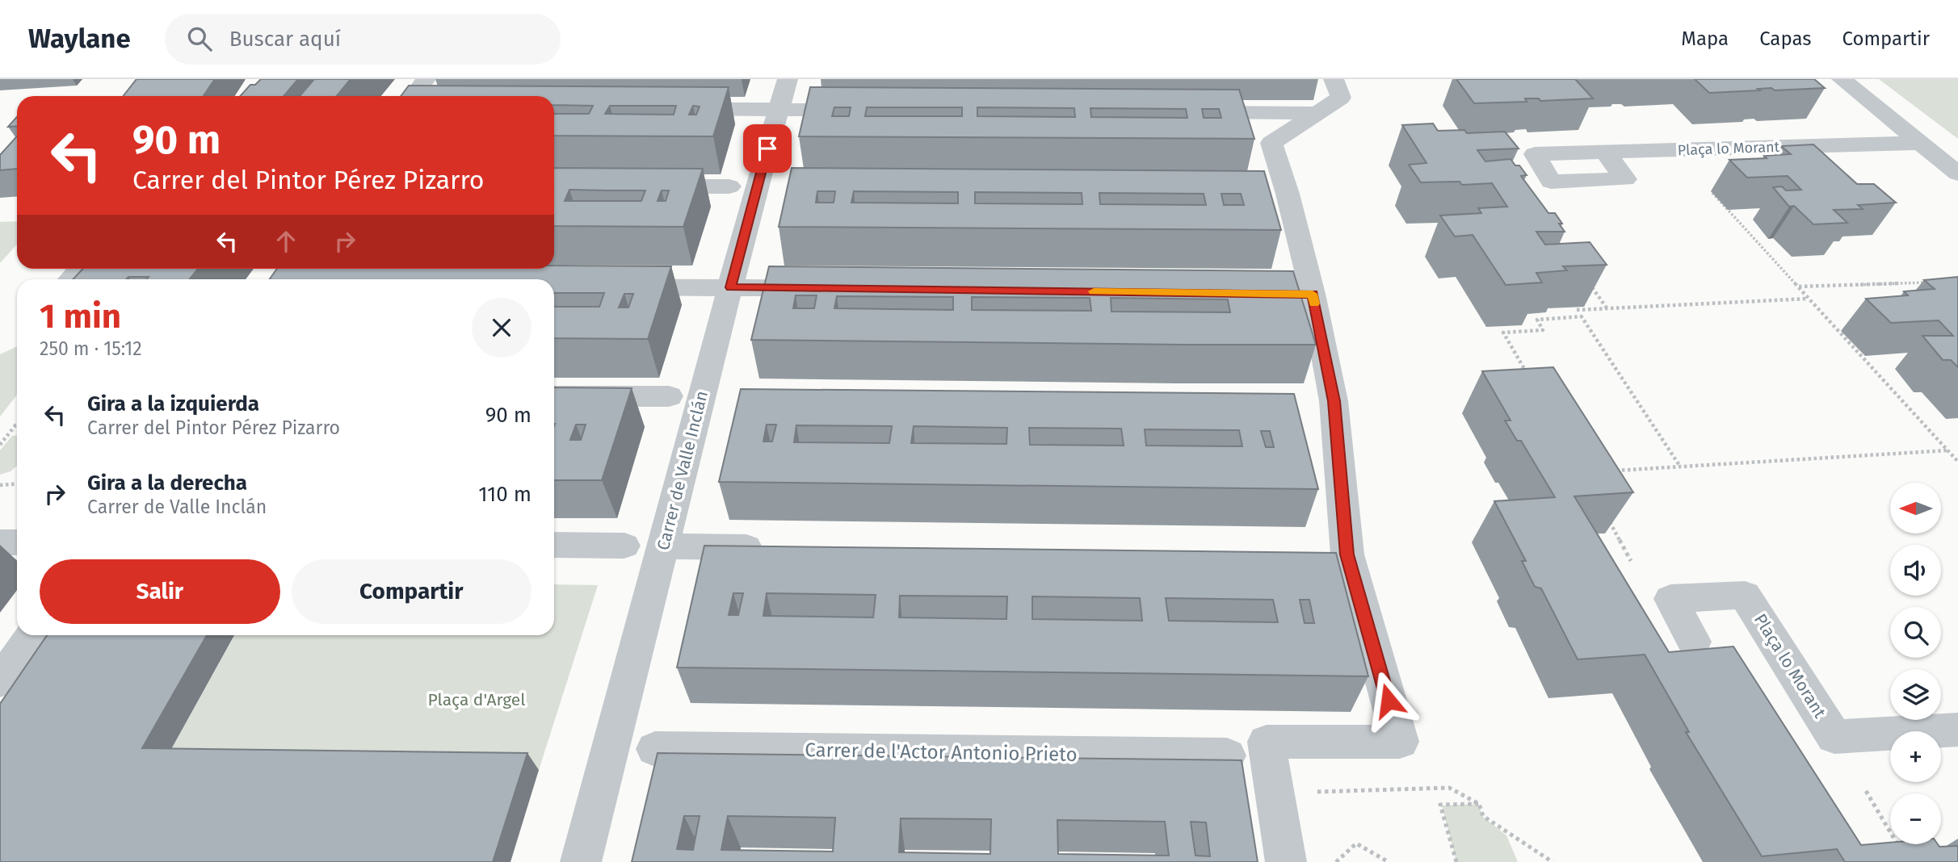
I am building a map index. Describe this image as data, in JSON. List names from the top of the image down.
{
  "streets": {
    "street": ["Plaça lo Morant", "Carrer de Valle Inclán", "Carrer de l'Actor Antonio Prieto"]
  },
  "parks": ["Plaça d'Argel"],
  "north": "left",
  "page": {
    "header": "Waylane",
    "search": "Buscar aquí",
    "nav": ["Mapa", "Capas", "Compartir"],
    "turn": ["90 m", "Carrer del Pintor Pérez Pizarro"],
    "heading": ["1 min", "250 m · 15:12"],
    "list": [
      {
        "name": "Gira a la izquierda",
        "note": "Carrer del Pintor Pérez Pizarro",
        "value": "90 m"
      },
      {
        "name": "Gira a la derecha",
        "note": "Carrer de Valle Inclán",
        "value": "110 m"
      }
    ],
    "map_buttons": ["+", "−"],
    "buttons": ["Salir", "Compartir"]
  }
}
